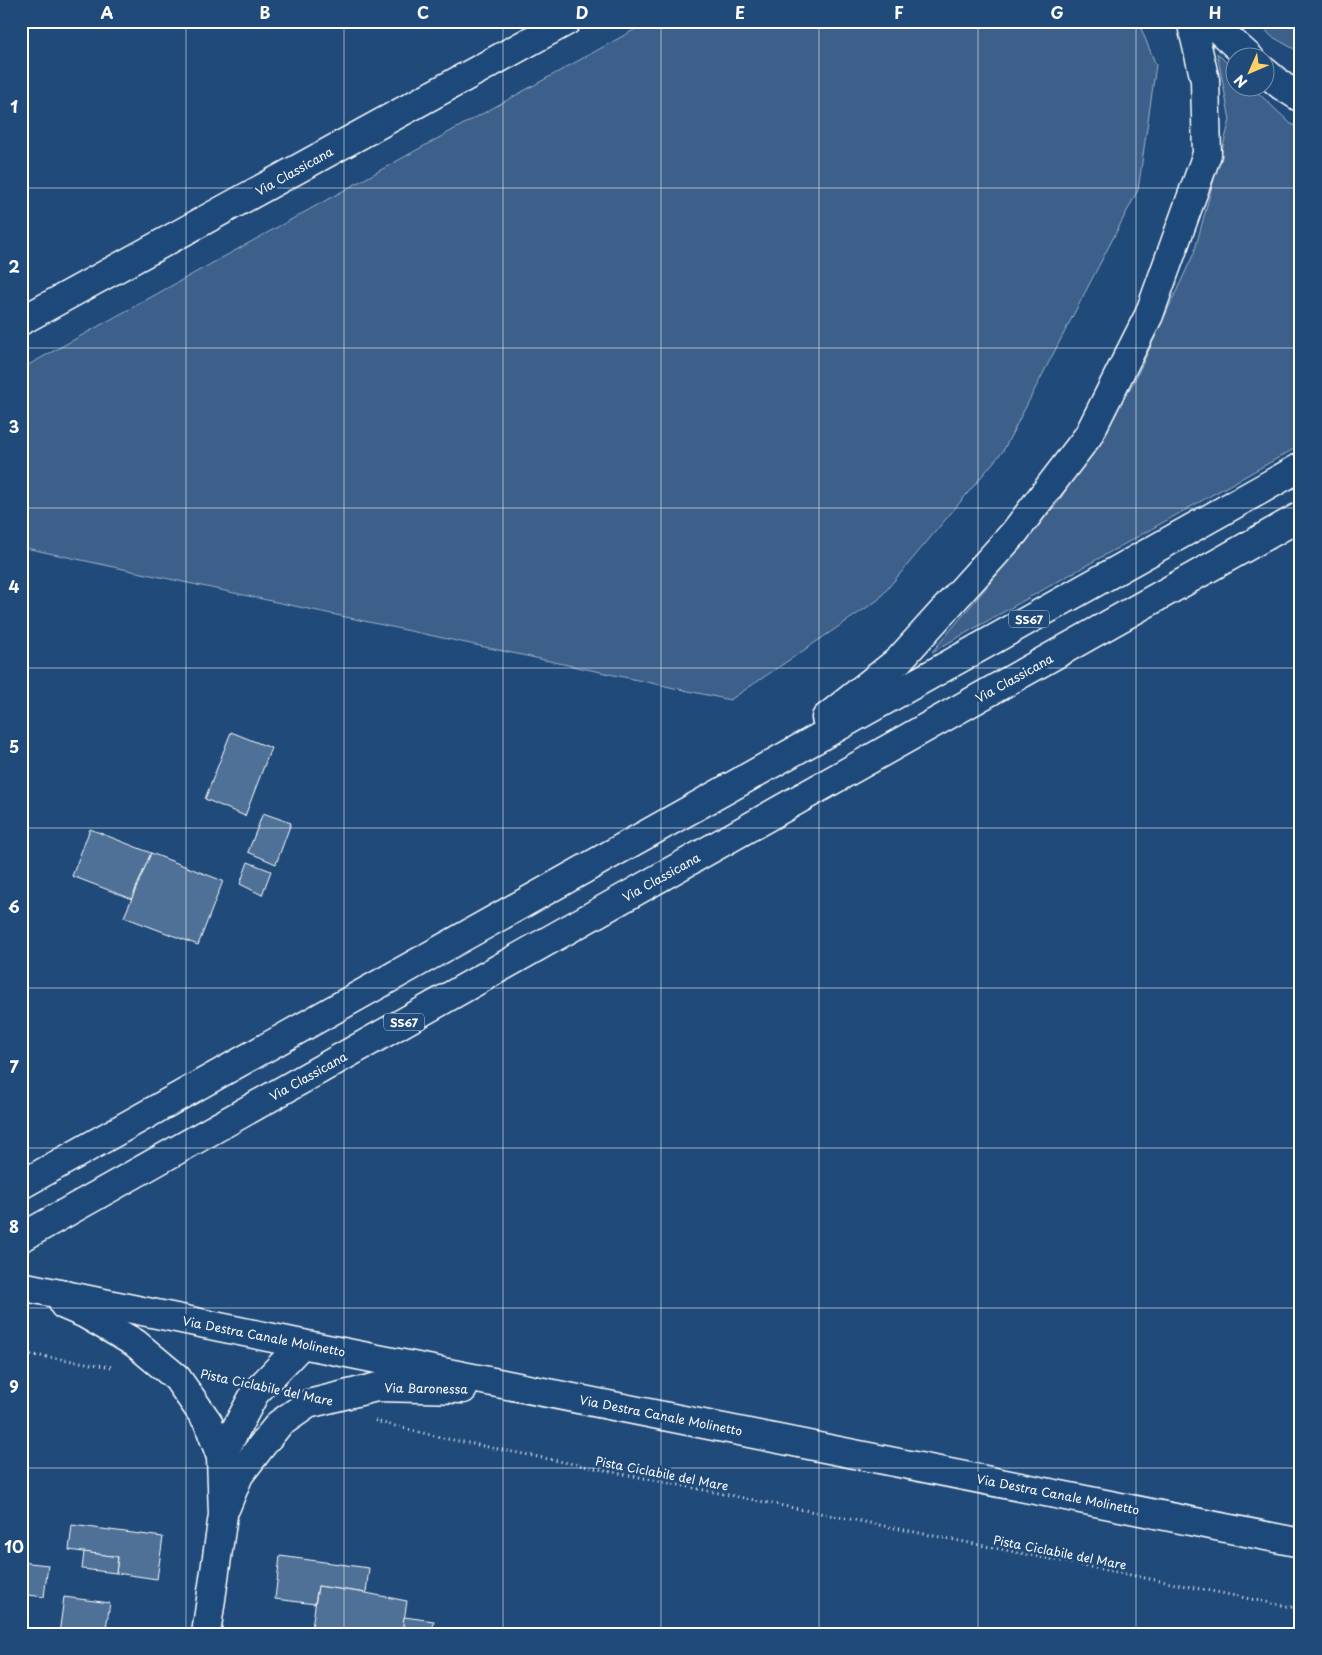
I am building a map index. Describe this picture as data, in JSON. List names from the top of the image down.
{
  "streets": {
    "main road": [
      "Via Classicana",
      "SS67",
      "Via Destra Canale Molinetto",
      "Via Baronessa"
    ],
    "path": ["Pista Ciclabile del Mare"]
  },
  "crossings": [
    ["Via Destra Canale Molinetto", "Via Baronessa"]
  ],
  "north": "bottom left",
  "grid": {
    "columns": [
      "A",
      "B",
      "C",
      "D",
      "E",
      "F",
      "G",
      "H"
    ],
    "rows": [
      "1",
      "2",
      "3",
      "4",
      "5",
      "6",
      "7",
      "8",
      "9",
      "10"
    ]
  }
}
